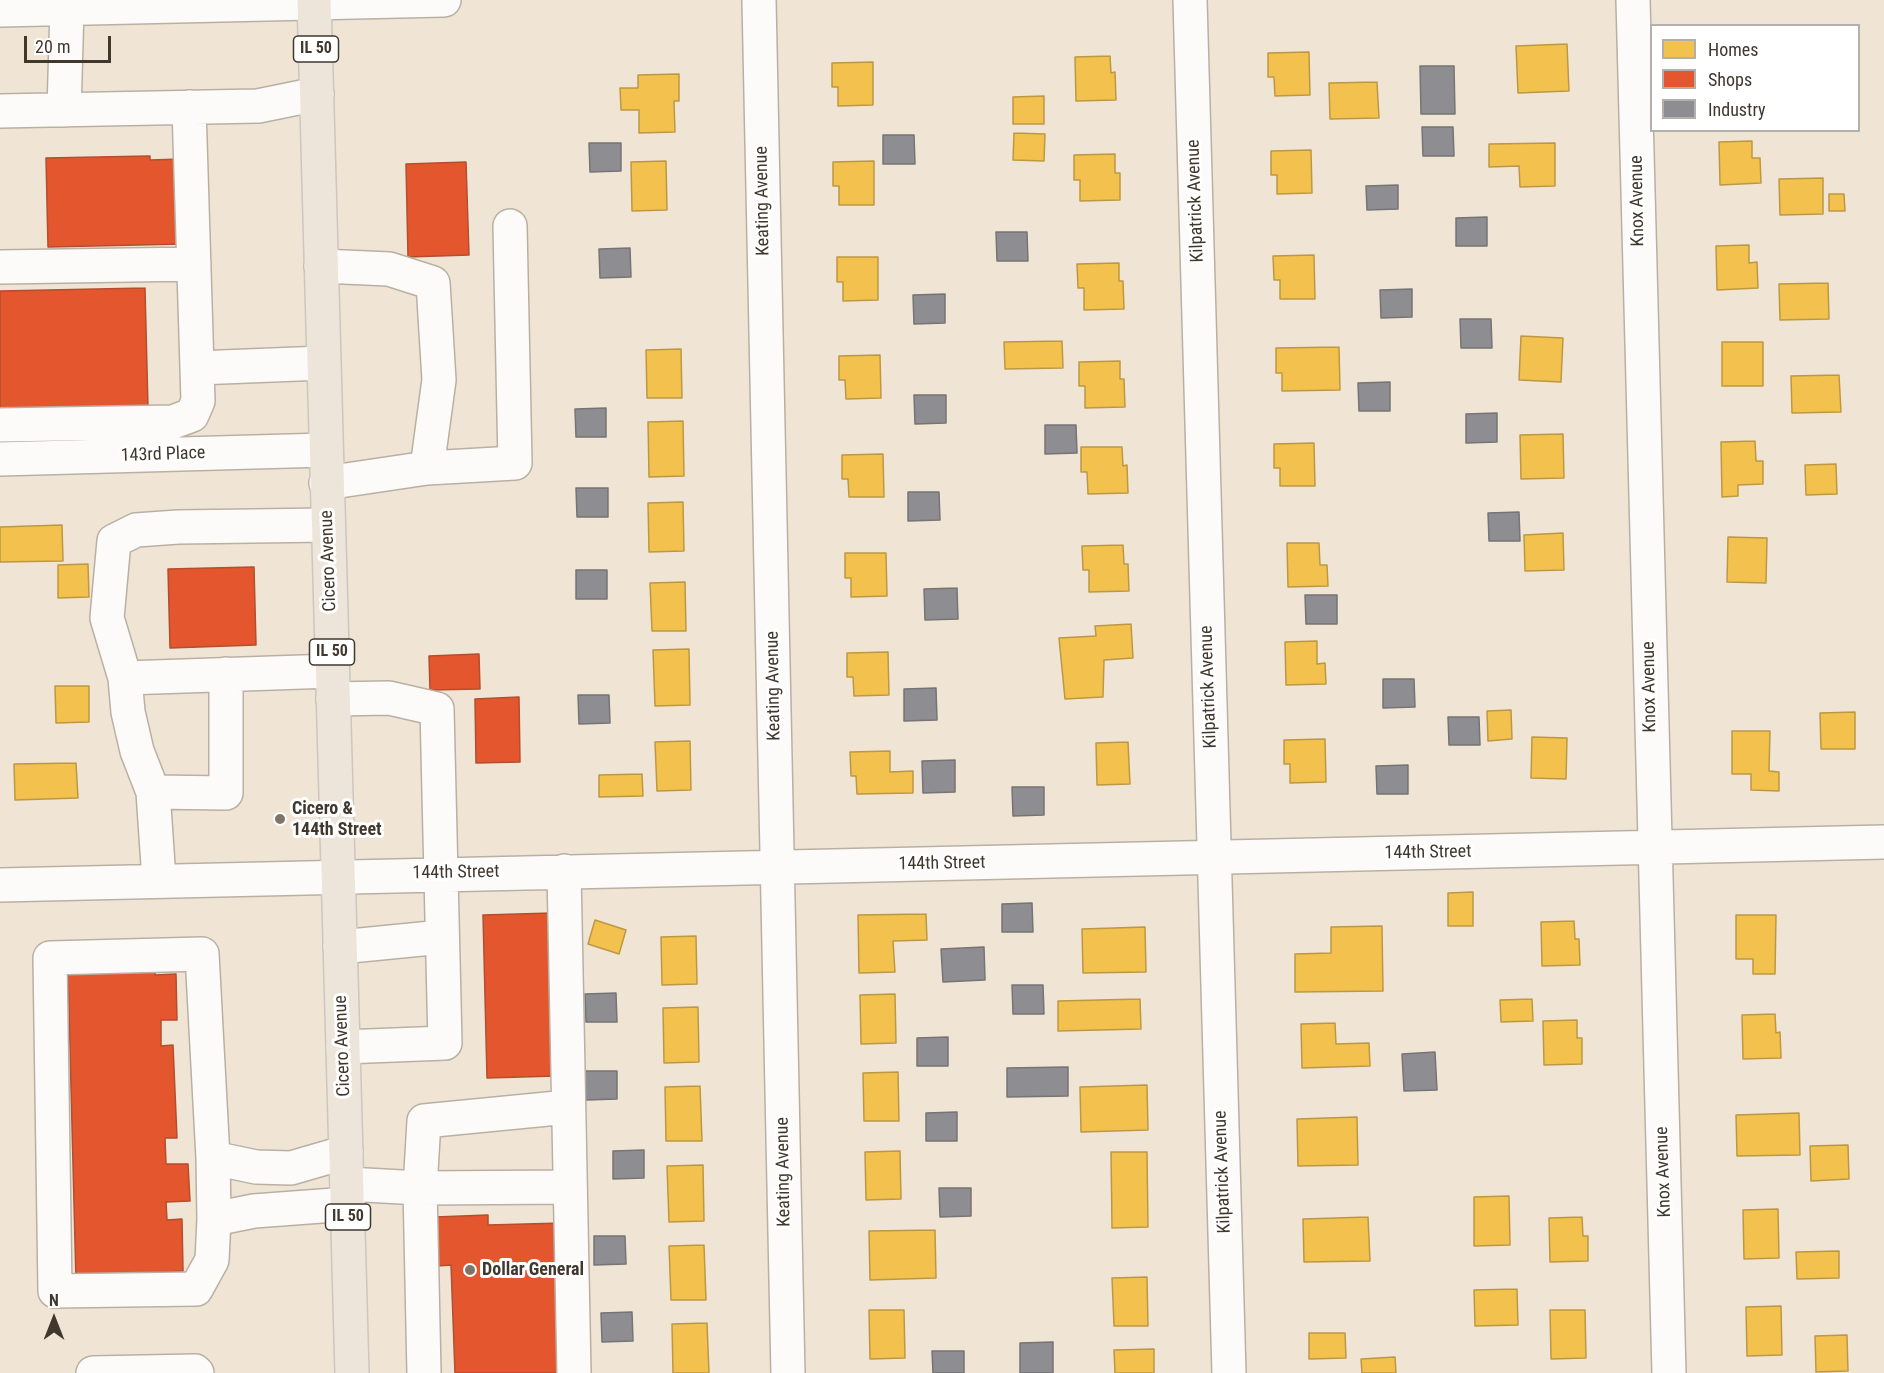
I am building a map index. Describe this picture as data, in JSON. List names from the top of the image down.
{
  "streets": {
    "main road": ["IL 50", "Cicero Avenue"],
    "street": [
      "Keating Avenue",
      "Kilpatrick Avenue",
      "Knox Avenue",
      "143rd Place",
      "144th Street"
    ]
  },
  "crossings": [
    ["Keating Avenue", "144th Street"],
    ["Kilpatrick Avenue", "144th Street"],
    ["Knox Avenue", "144th Street"],
    ["143rd Place", "Cicero Avenue"],
    ["Cicero Avenue", "144th Street"]
  ],
  "places": ["Cicero & 144th Street", "Dollar General"],
  "legend": ["Homes", "Shops", "Industry"],
  "scale_bar": "20 m",
  "north": "top"
}
